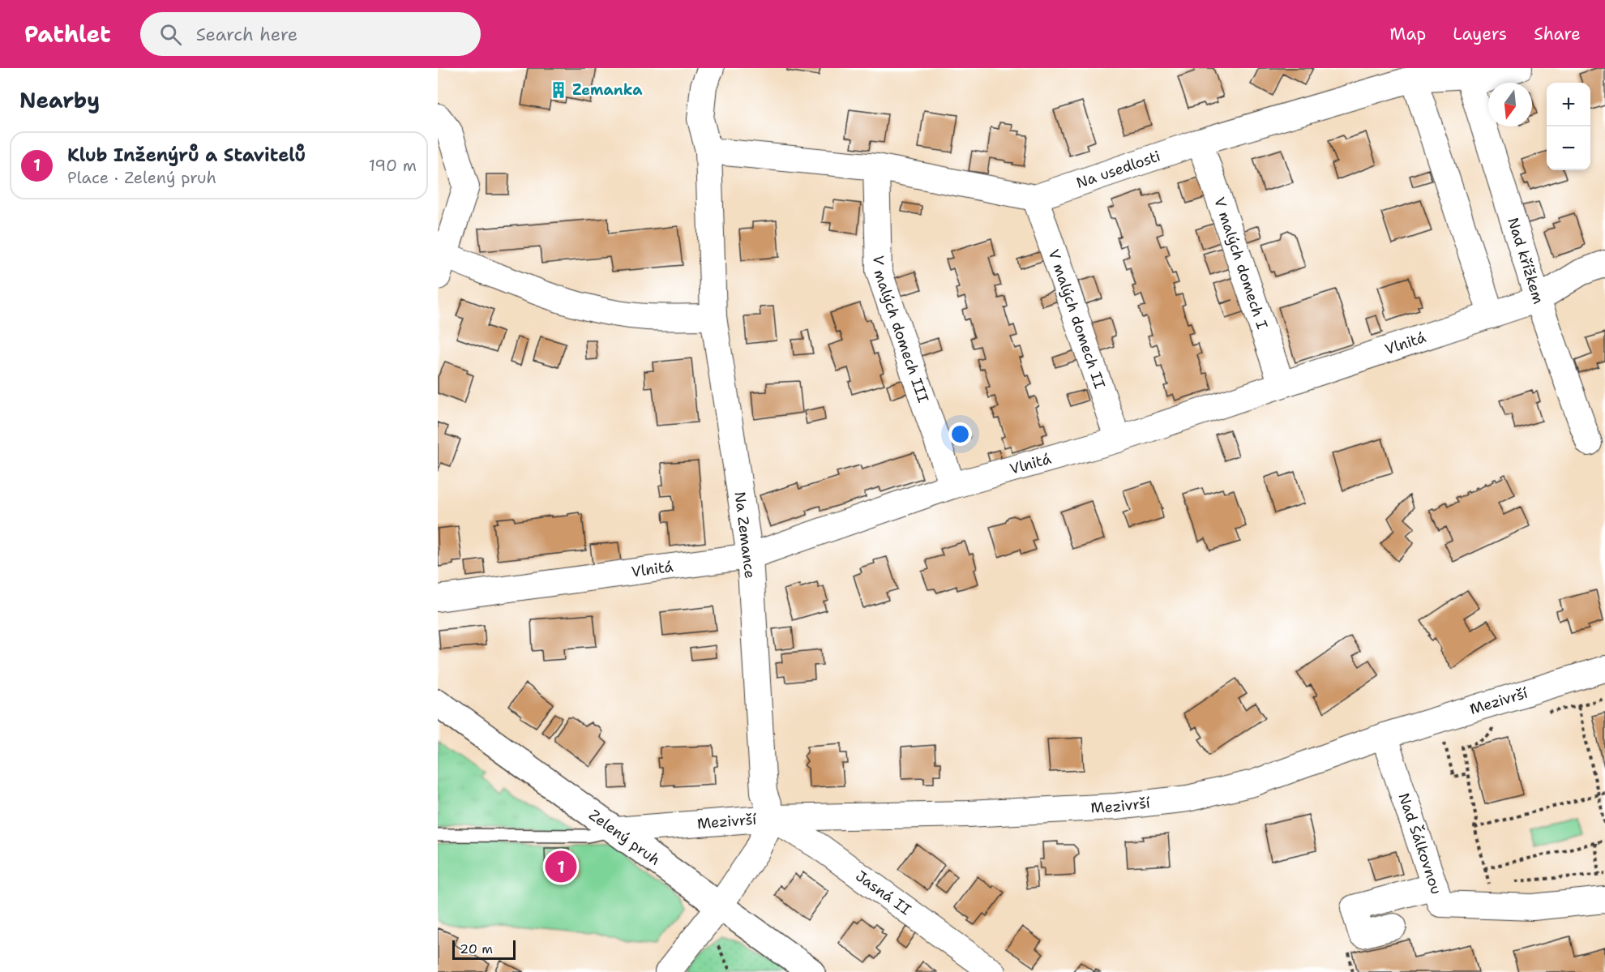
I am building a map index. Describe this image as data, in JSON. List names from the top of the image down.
{
  "streets": {
    "street": [
      "Na usedlosti",
      "Nad křížkem",
      "V malých domech I",
      "V malých domech II",
      "V malých domech III",
      "Vlnitá",
      "Na Zemance",
      "Mezivrší",
      "Zelený pruh",
      "Nad Šálkovnou",
      "Jasná II"
    ]
  },
  "crossings": [
    ["Na usedlosti", "Nad křížkem"],
    ["Na usedlosti", "V malých domech I"],
    ["Na usedlosti", "V malých domech II"],
    ["Na usedlosti", "V malých domech III"],
    ["Na usedlosti", "Na Zemance"],
    ["Nad křížkem", "Vlnitá"],
    ["V malých domech I", "Vlnitá"],
    ["V malých domech II", "Vlnitá"],
    ["V malých domech III", "Vlnitá"],
    ["Vlnitá", "Na Zemance"],
    ["Na Zemance", "Mezivrší"],
    ["Na Zemance", "Jasná II"],
    ["Mezivrší", "Zelený pruh"],
    ["Mezivrší", "Nad Šálkovnou"],
    ["Mezivrší", "Jasná II"]
  ],
  "places": {
    "building": ["Zemanka"]
  },
  "scale_bar": "20 m",
  "north": "bottom",
  "page": {
    "header": "Pathlet",
    "search": "Search here",
    "nav": ["Map", "Layers", "Share"],
    "heading": "Nearby",
    "map_buttons": ["+", "−"],
    "list": [
      {
        "mark": "1",
        "name": "Klub Inženýrů a Stavitelů",
        "note": "Place · Zelený pruh",
        "value": "190 m"
      }
    ],
    "pins": "1",
    "scale": "20 m"
  }
}
